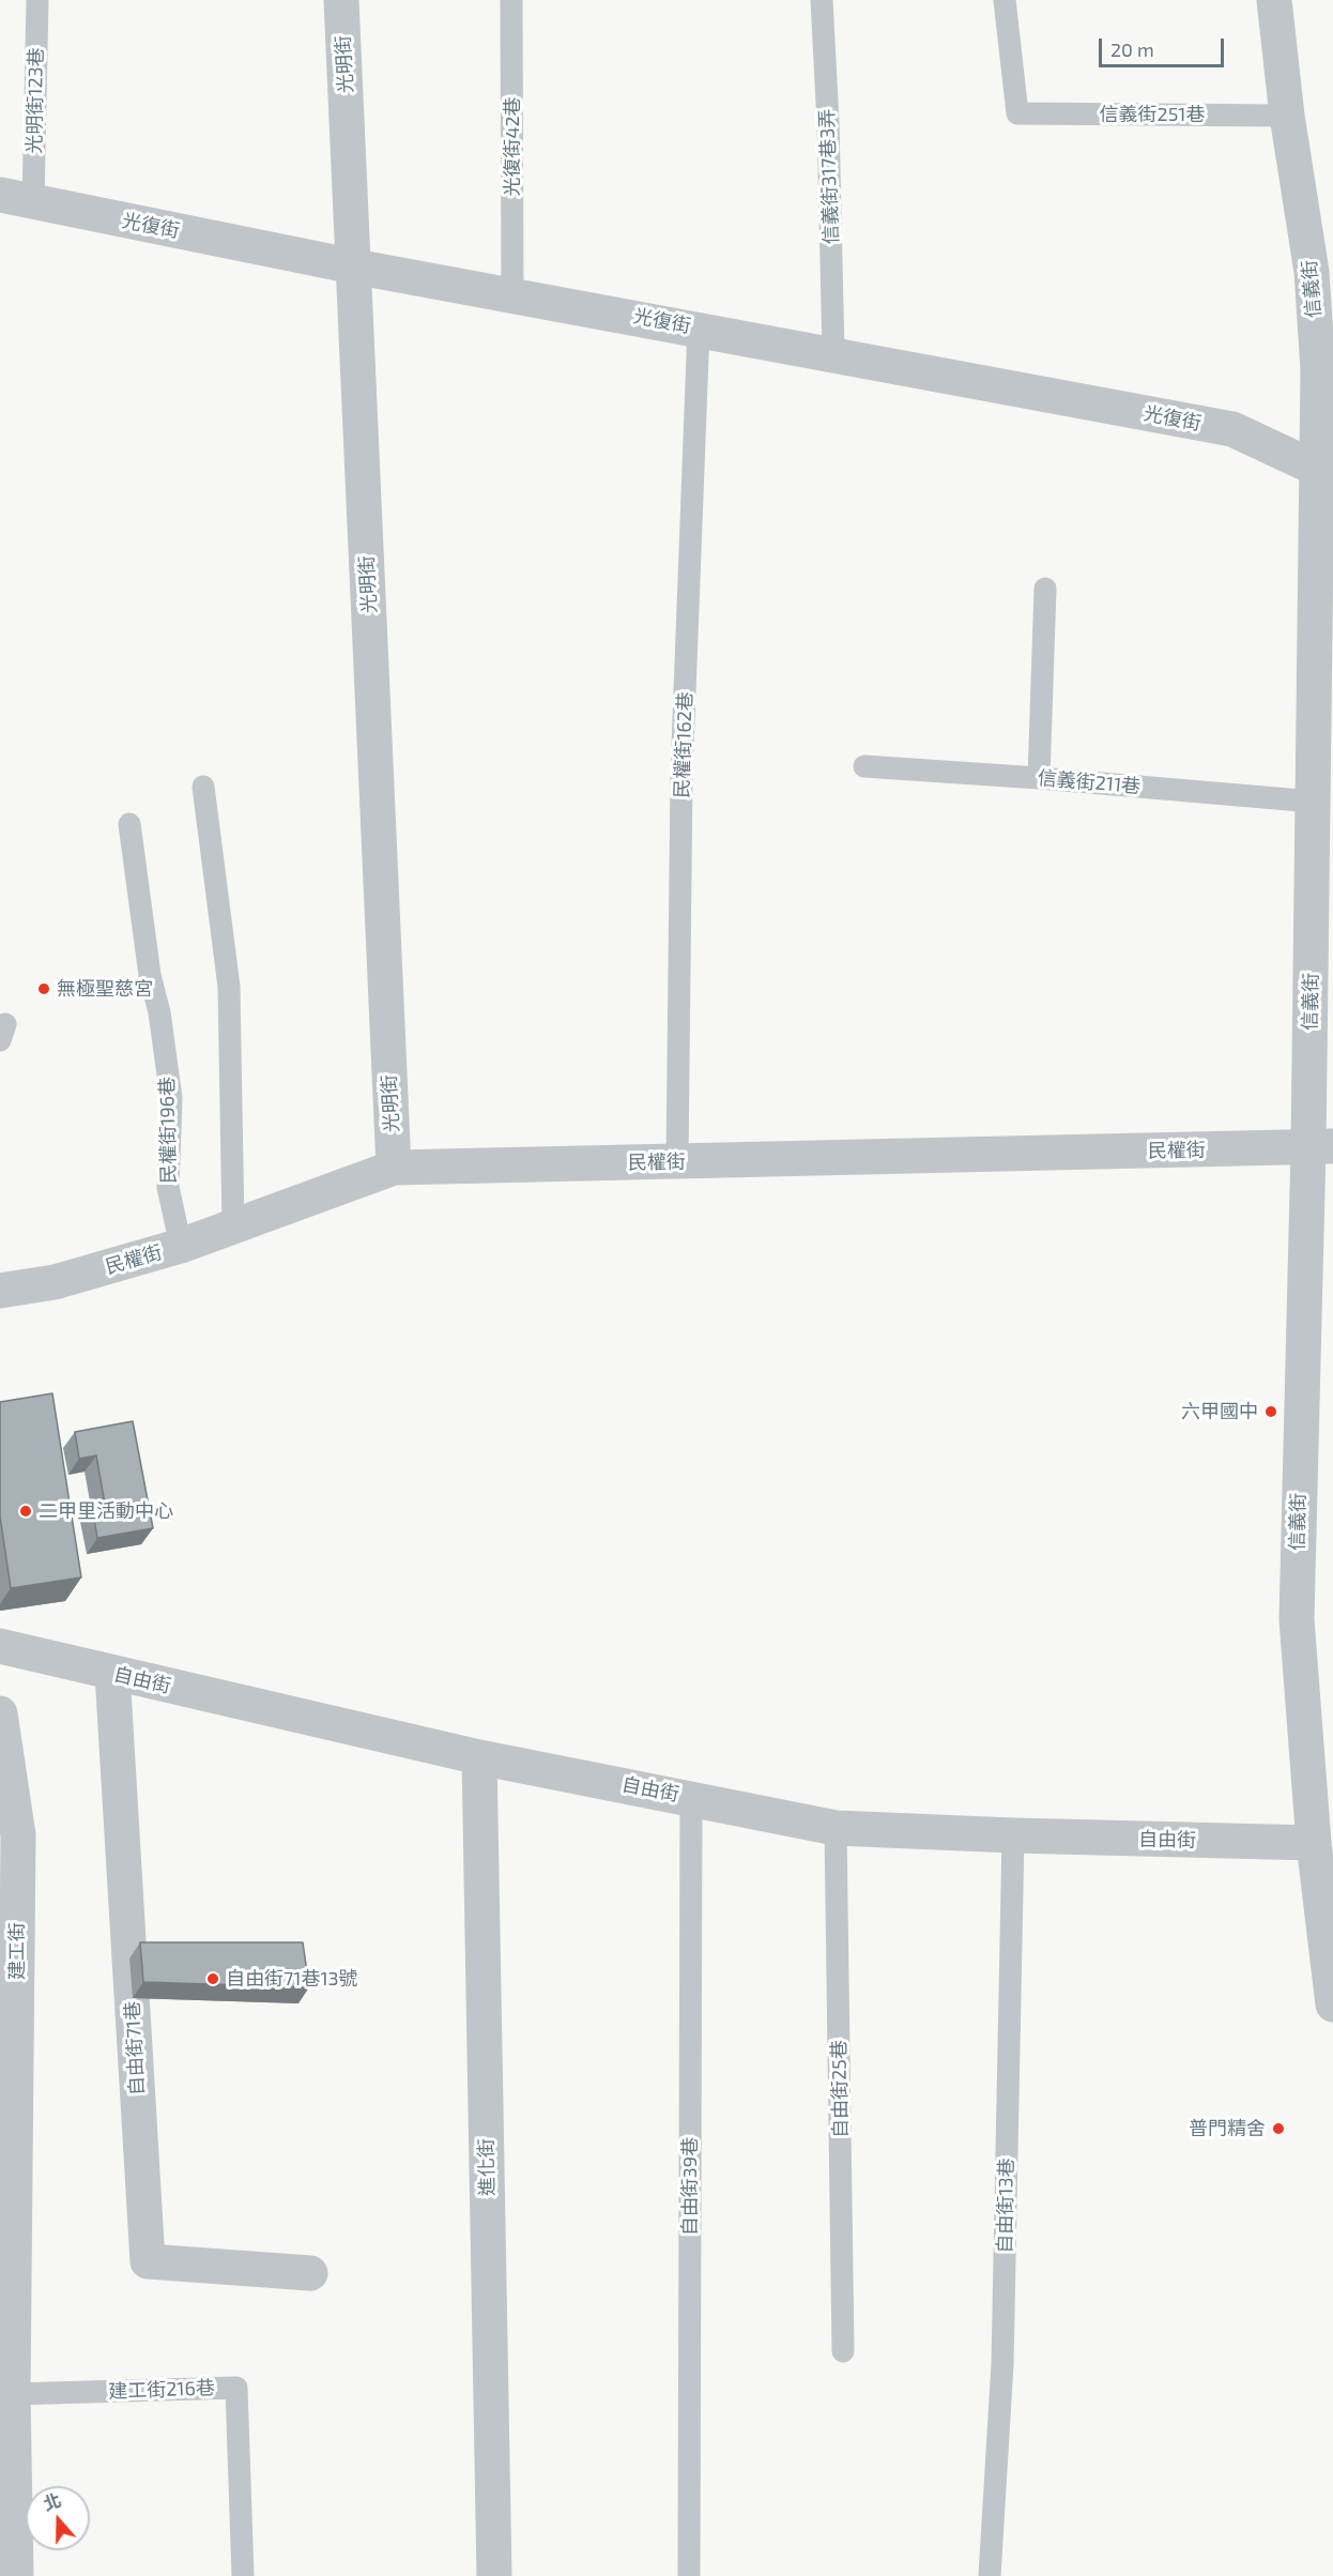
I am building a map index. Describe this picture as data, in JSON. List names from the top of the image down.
{
  "streets": {
    "street": [
      "光明街",
      "光復街",
      "信義街",
      "民權街",
      "自由街",
      "建工街",
      "自由街71巷",
      "進化街"
    ],
    "lane": [
      "光明街123巷",
      "信義街251巷",
      "光復街42巷",
      "信義街317巷3弄",
      "民權街162巷",
      "信義街211巷",
      "民權街196巷",
      "自由街25巷",
      "自由街39巷",
      "自由街13巷",
      "建工街216巷"
    ]
  },
  "crossings": [
    ["光明街", "光復街"],
    ["光明街", "民權街"],
    ["光明街123巷", "光復街"],
    ["信義街251巷", "信義街"],
    ["光復街42巷", "光復街"],
    ["信義街317巷3弄", "光復街"],
    ["光復街", "信義街"],
    ["光復街", "民權街162巷"],
    ["信義街", "信義街211巷"],
    ["信義街", "民權街"],
    ["信義街", "自由街"],
    ["民權街162巷", "民權街"],
    ["民權街196巷", "民權街"],
    ["自由街", "自由街71巷"],
    ["自由街", "自由街25巷"],
    ["自由街", "進化街"],
    ["自由街", "自由街39巷"],
    ["自由街", "自由街13巷"],
    ["建工街", "建工街216巷"]
  ],
  "places": [
    "無極聖慈宮",
    "六甲國中",
    "二甲里活動中心",
    "自由街71巷13號",
    "普門精舍"
  ],
  "scale_bar": "20 m",
  "north": "top"
}
